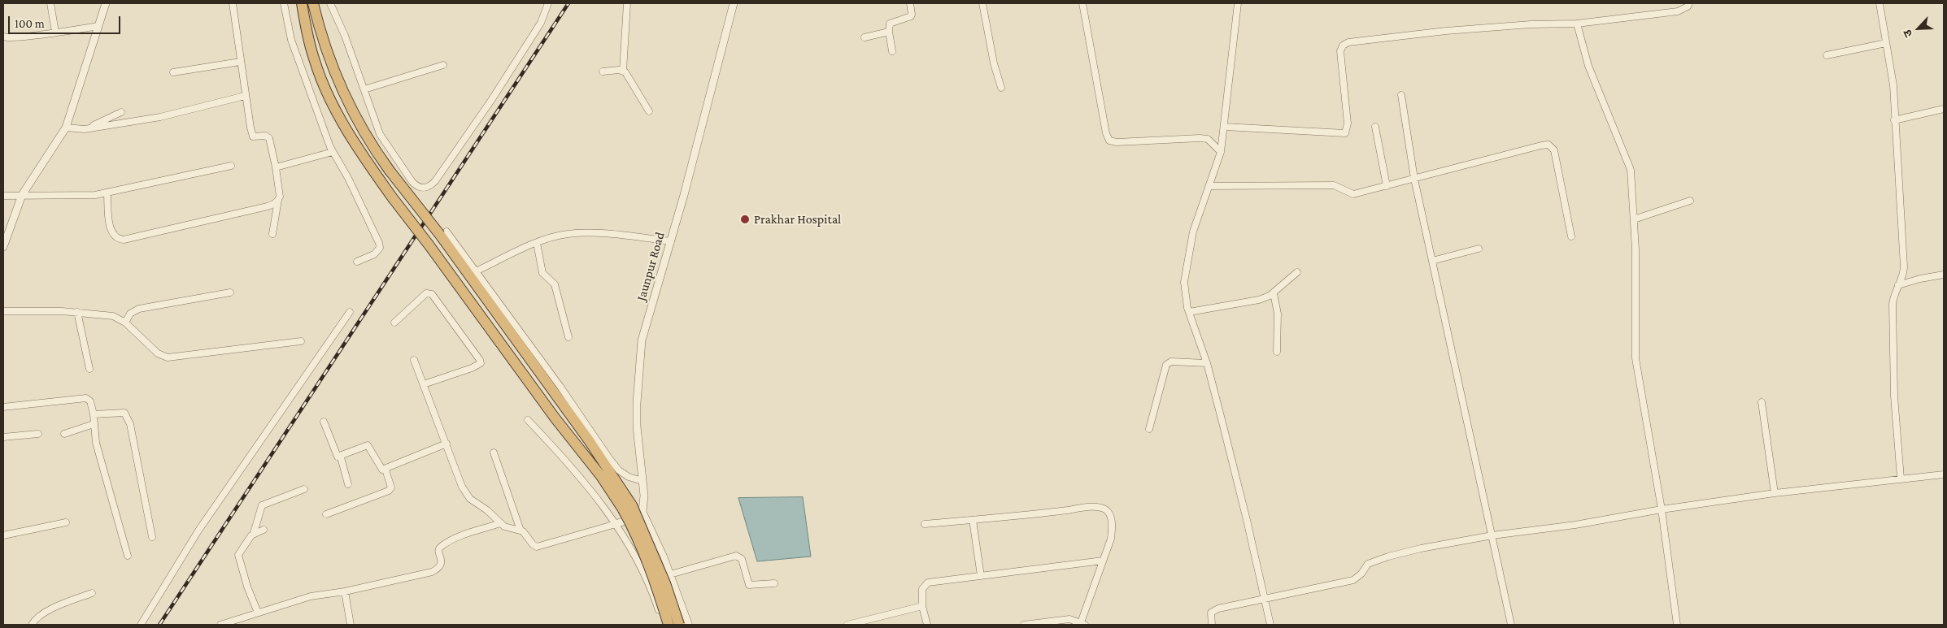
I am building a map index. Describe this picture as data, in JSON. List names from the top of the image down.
{
  "streets": {
    "street": ["Jaunpur Road"]
  },
  "places": ["Prakhar Hospital"],
  "scale_bar": "100 m",
  "north": "bottom left"
}
